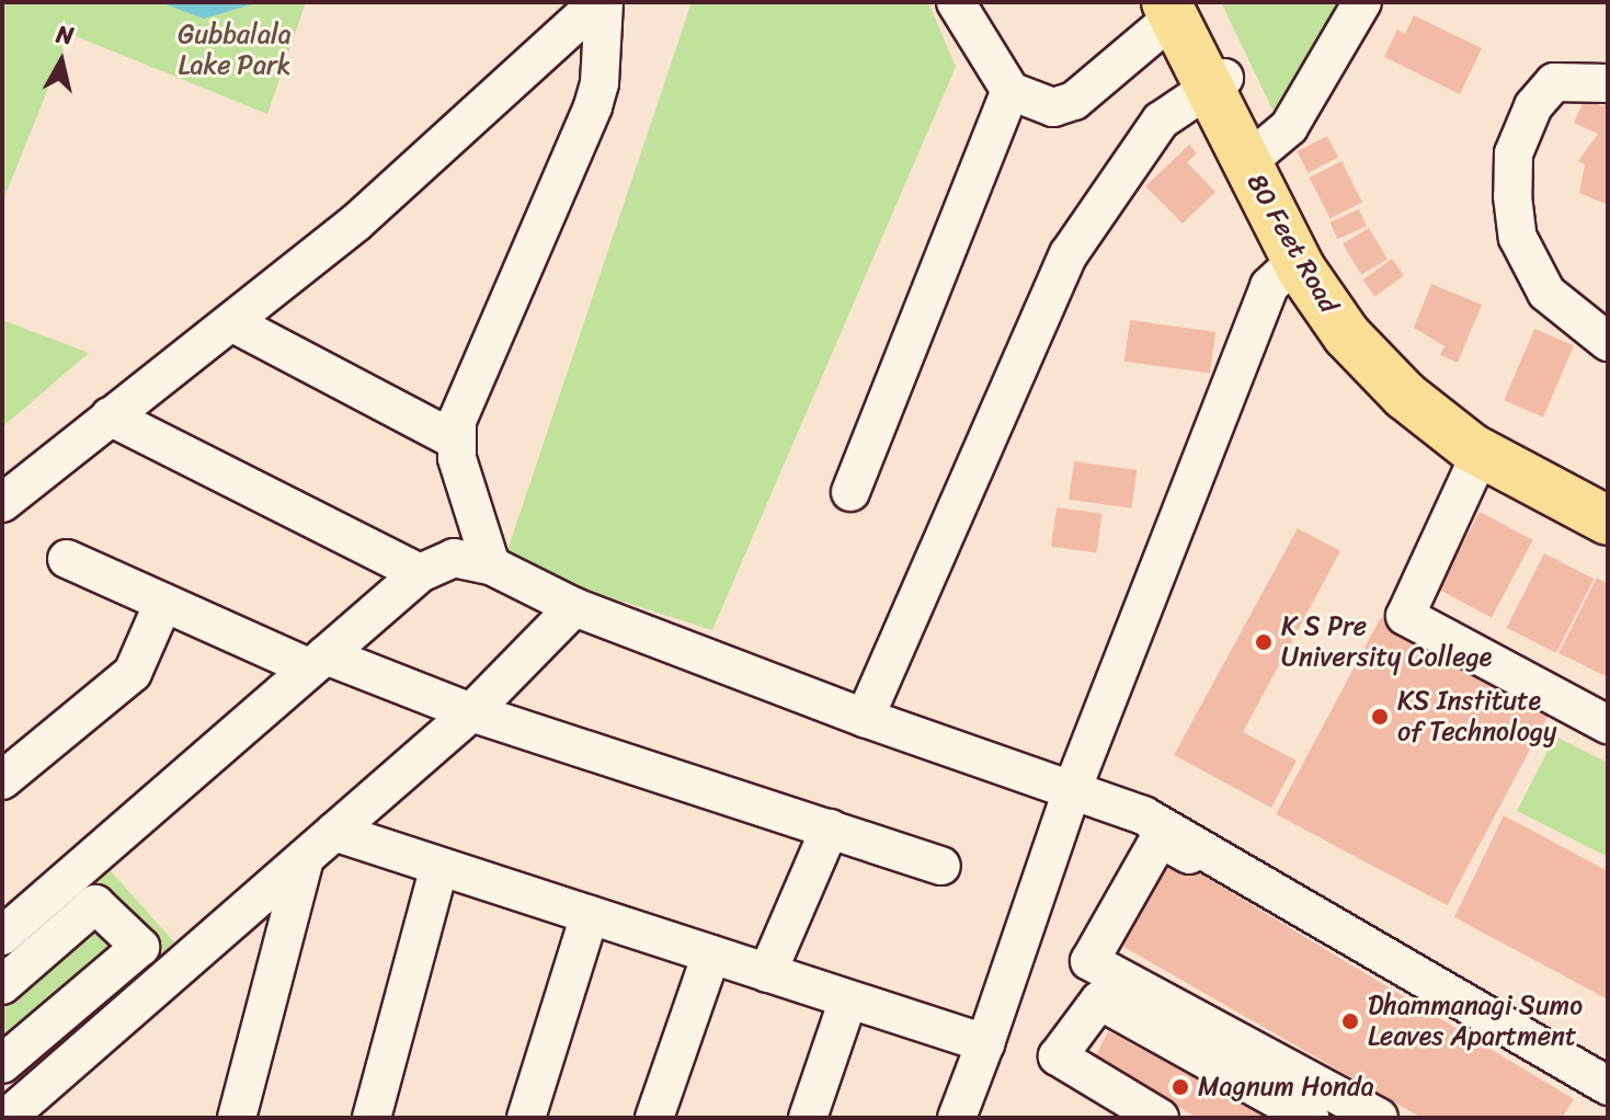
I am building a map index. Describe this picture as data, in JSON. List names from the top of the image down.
{
  "streets": {
    "main road": ["80 Feet Road"]
  },
  "parks": ["Gubbalala Lake Park"],
  "places": [
    "K S Pre University College",
    "KS Institute of Technology",
    "Dhammanagi Sumo Leaves Apartment",
    "Magnum Honda"
  ],
  "north": "top"
}
